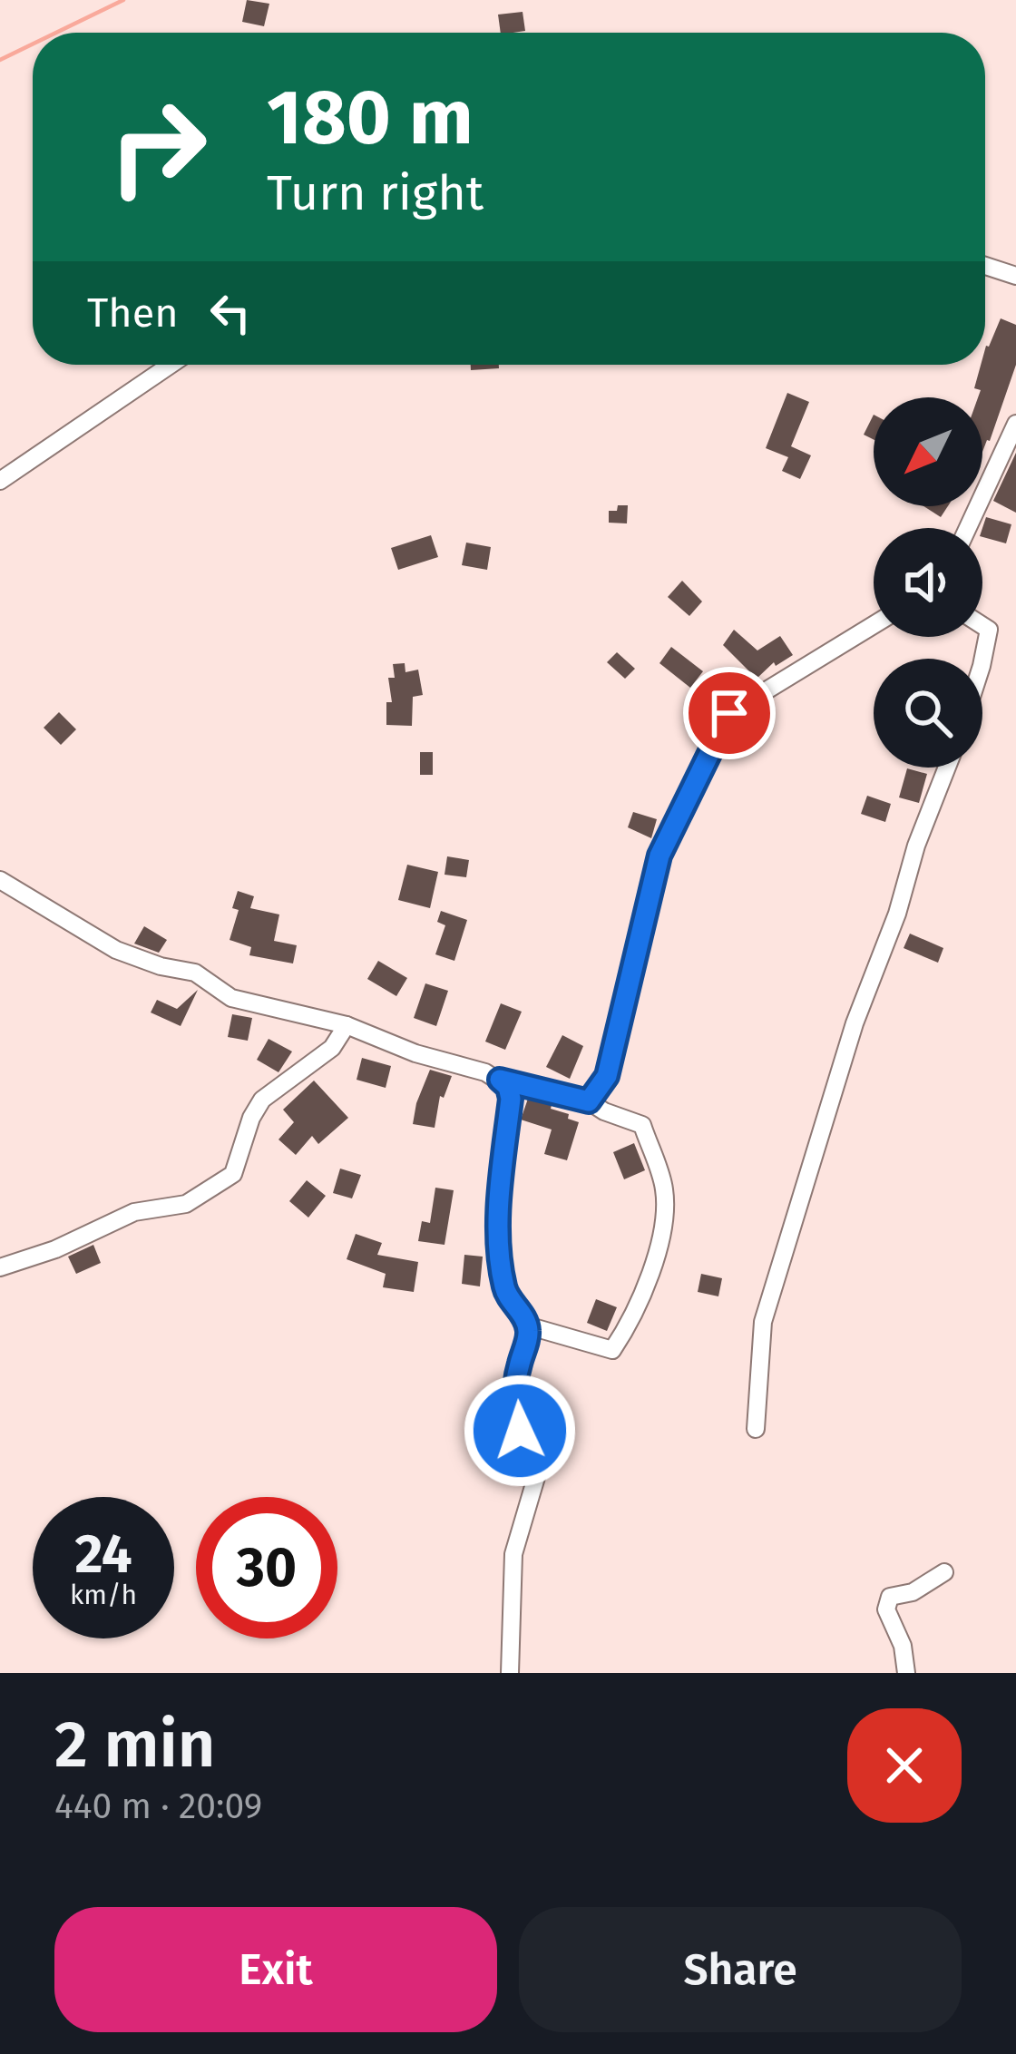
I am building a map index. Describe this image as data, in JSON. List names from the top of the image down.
{
  "north": "bottom left",
  "page": {
    "turn": ["180 m", "Turn right"],
    "then": "Then",
    "speed": "24 km/h",
    "limit": "30",
    "heading": ["2 min", "440 m · 20:09"],
    "buttons": ["Exit", "Share"]
  }
}
